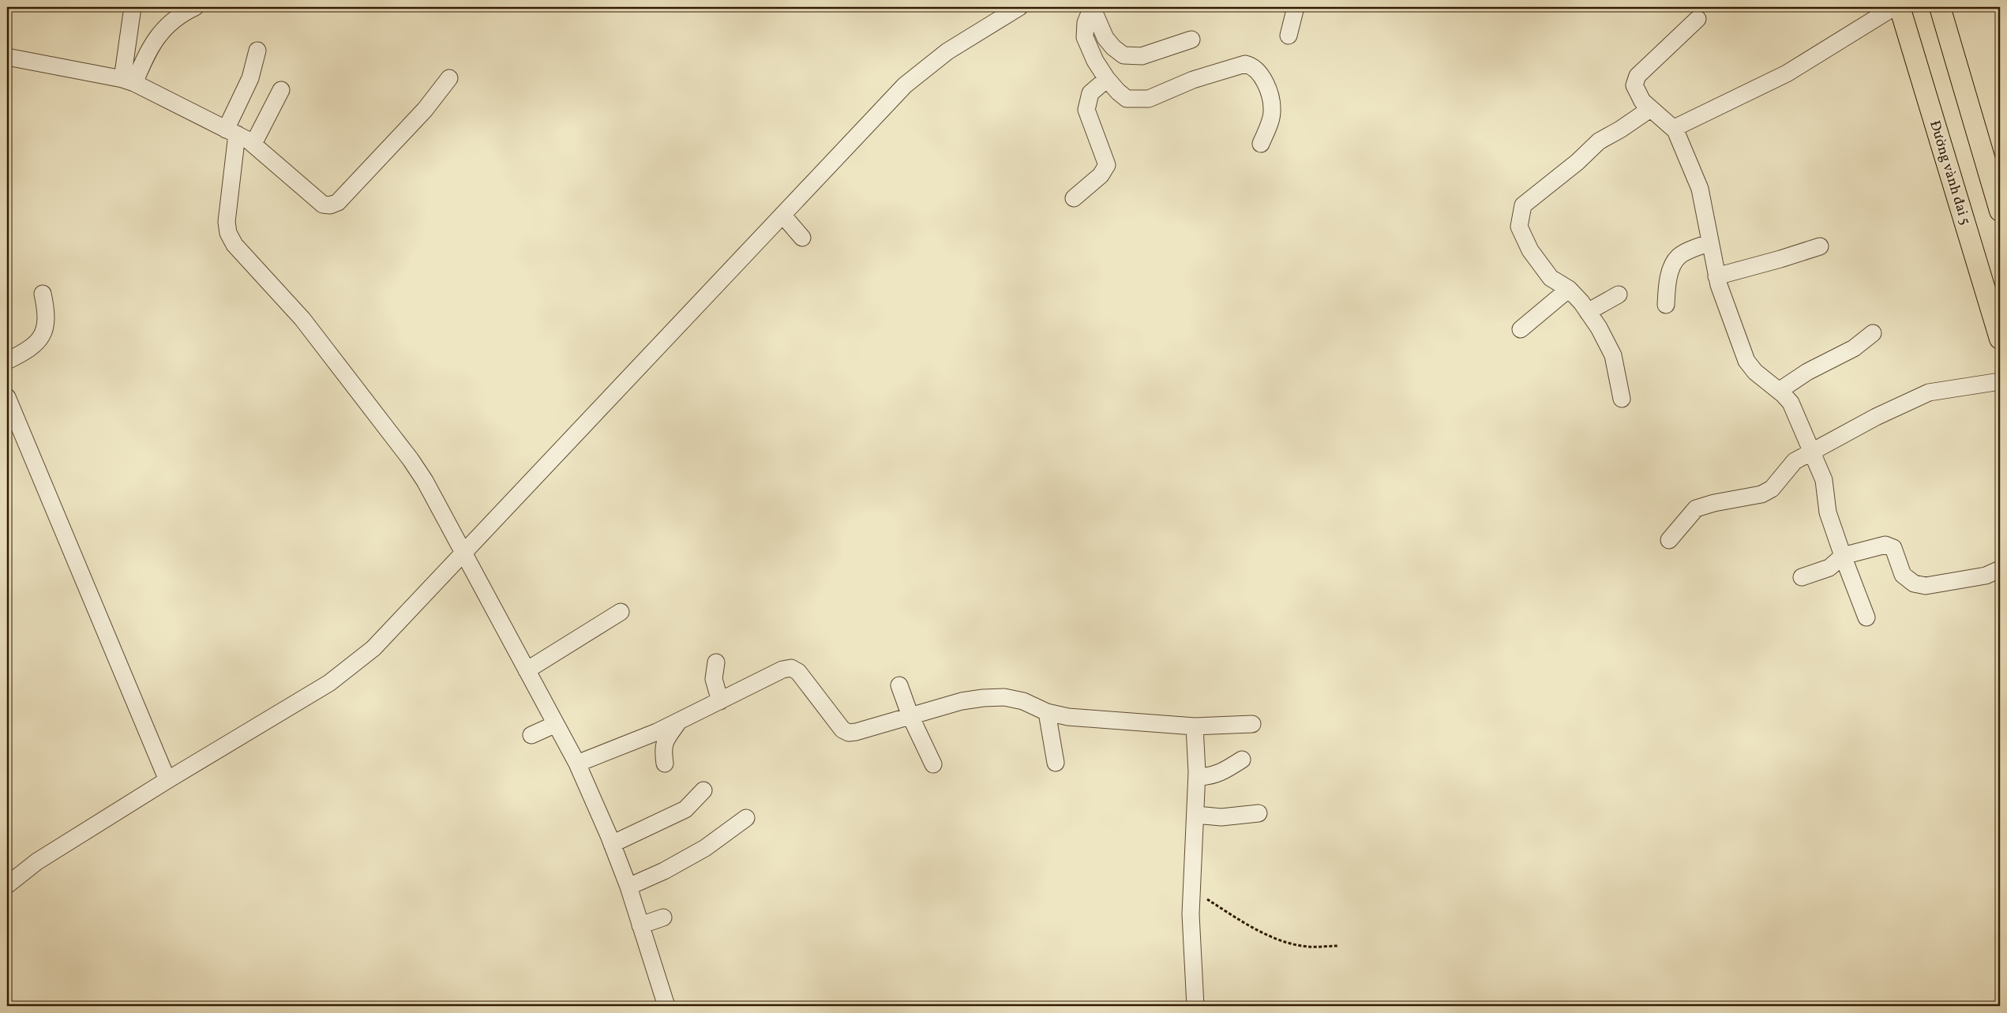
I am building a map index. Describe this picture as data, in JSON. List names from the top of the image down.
{
  "streets": {
    "main road": ["Đường vành đai 5"]
  }
}
